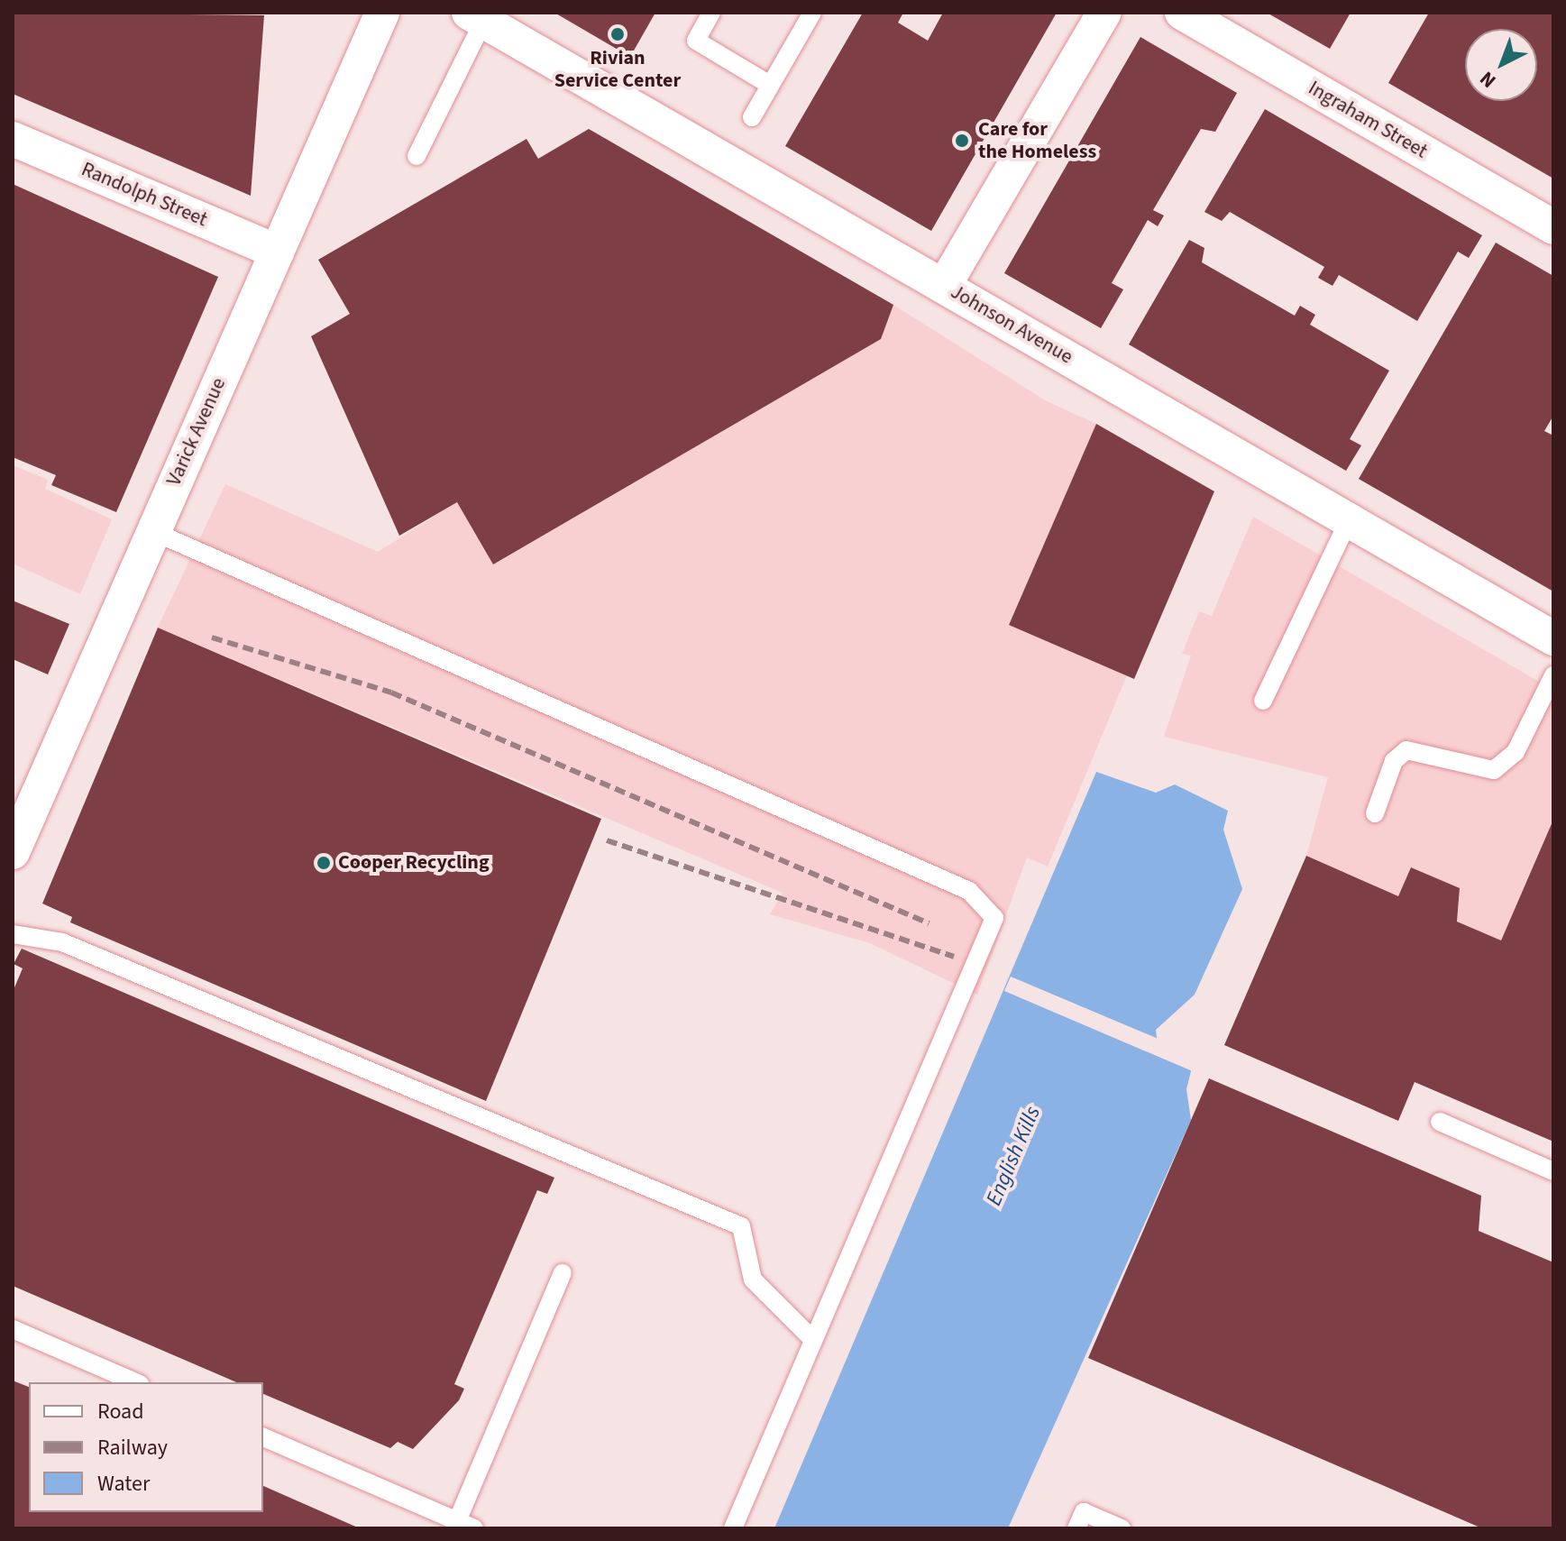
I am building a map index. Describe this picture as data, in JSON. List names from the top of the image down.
{
  "streets": {
    "street": [
      "Ingraham Street",
      "Randolph Street",
      "Johnson Avenue",
      "Varick Avenue"
    ]
  },
  "crossings": [
    ["Randolph Street", "Varick Avenue"]
  ],
  "water": ["English Kills"],
  "places": ["Rivian Service Center", "Care for the Homeless", "Cooper Recycling"],
  "legend": ["Road", "Railway", "Water"],
  "north": "bottom left"
}
